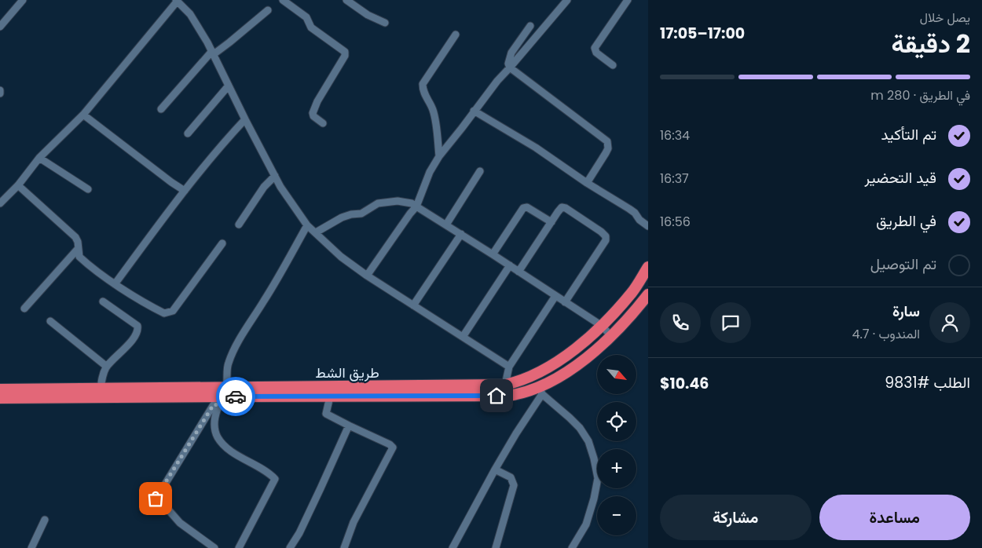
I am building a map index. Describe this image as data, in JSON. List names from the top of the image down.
{
  "streets": {
    "highway": ["طريق الشط"]
  },
  "north": "bottom right",
  "page": {
    "heading": ["2 دقيقة", "يصل خلال", "17:00–17:05"],
    "panel": [
      "سارة",
      "المندوب · 4.7",
      "الطلب #9831",
      "$10.46"
    ],
    "bar": "في الطريق · 280 m",
    "list": [
      ["تم التأكيد", "16:34"],
      ["قيد التحضير", "16:37"],
      ["في الطريق", "16:56"],
      "تم التوصيل"
    ],
    "map_buttons": ["+", "−"],
    "buttons": ["مساعدة", "مشاركة"]
  }
}
